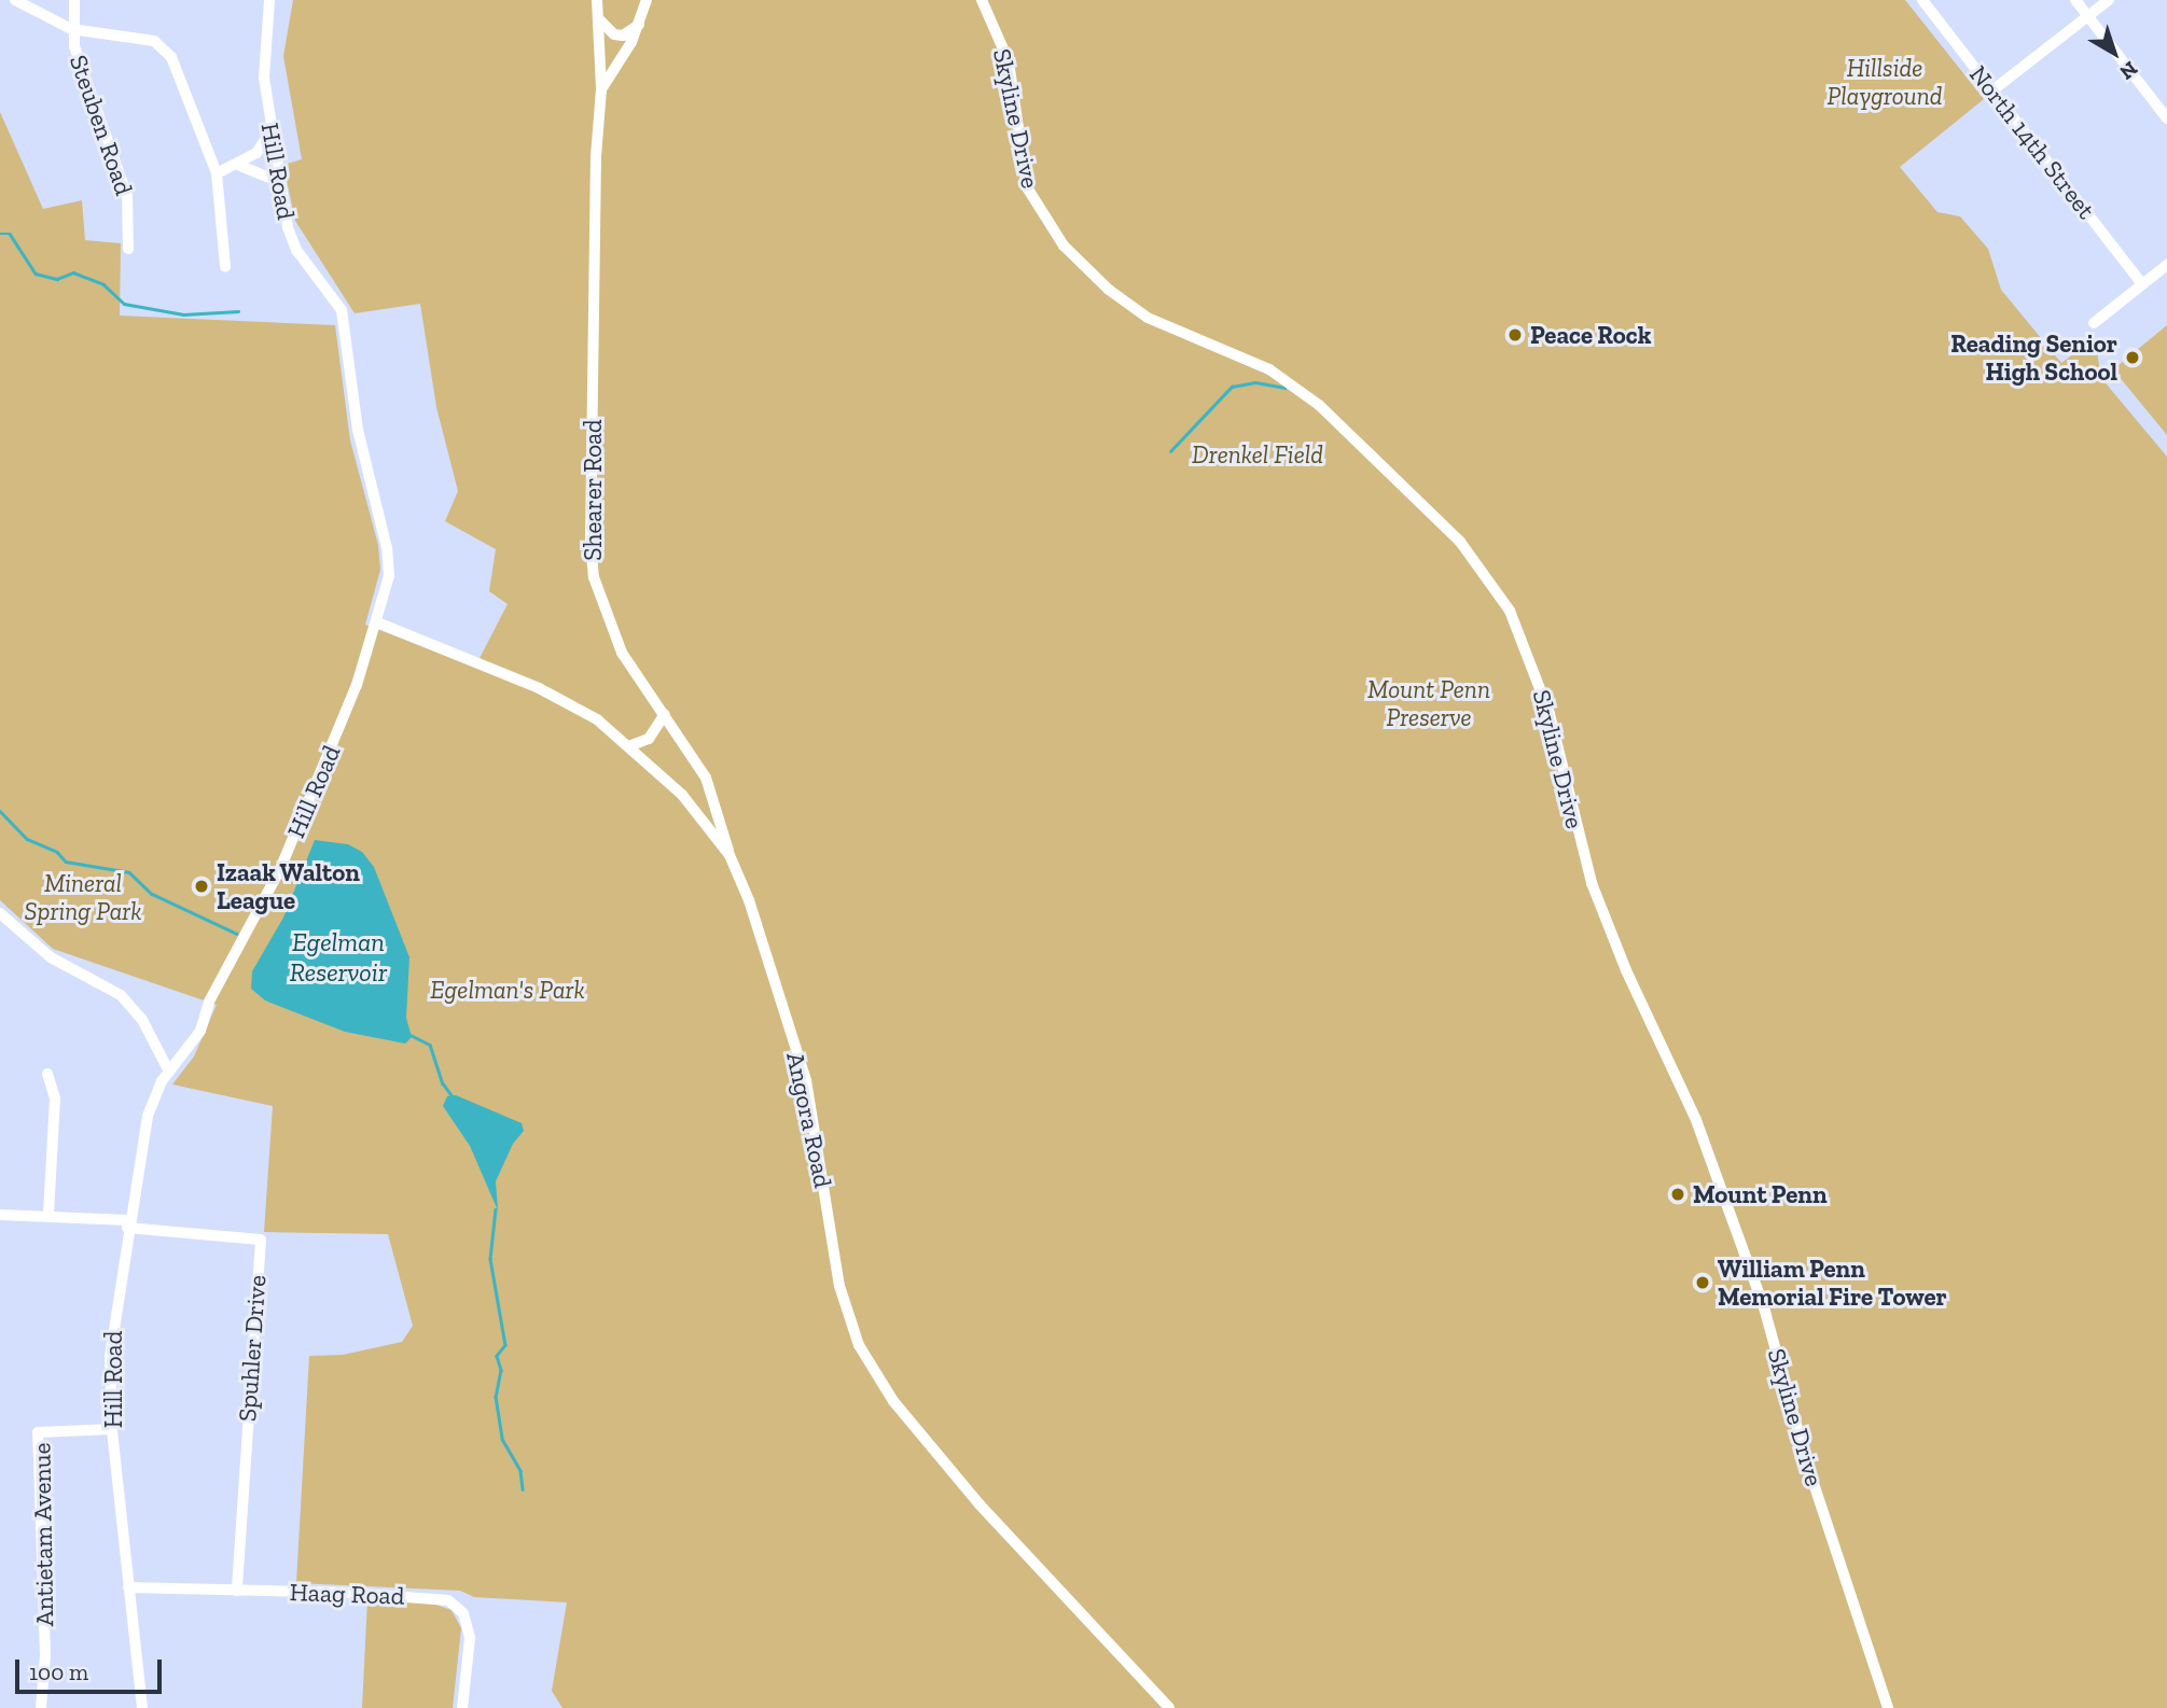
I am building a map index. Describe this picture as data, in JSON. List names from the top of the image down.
{
  "streets": {
    "street": [
      "Skyline Drive",
      "Steuben Road",
      "North 14th Street",
      "Hill Road",
      "Shearer Road",
      "Angora Road",
      "Spuhler Drive",
      "Antietam Avenue",
      "Haag Road"
    ]
  },
  "crossings": [
    ["Hill Road", "Angora Road"],
    ["Hill Road", "Spuhler Drive"],
    ["Hill Road", "Antietam Avenue"],
    ["Hill Road", "Haag Road"],
    ["Shearer Road", "Angora Road"],
    ["Spuhler Drive", "Haag Road"]
  ],
  "water": ["Egelman Reservoir"],
  "parks": [
    "Hillside Playground",
    "Drenkel Field",
    "Mount Penn Preserve",
    "Mineral Spring Park",
    "Egelman's Park"
  ],
  "places": [
    "Peace Rock",
    "Reading Senior High School",
    "Izaak Walton League",
    "Mount Penn",
    "William Penn Memorial Fire Tower"
  ],
  "scale_bar": "100 m",
  "north": "bottom right"
}
